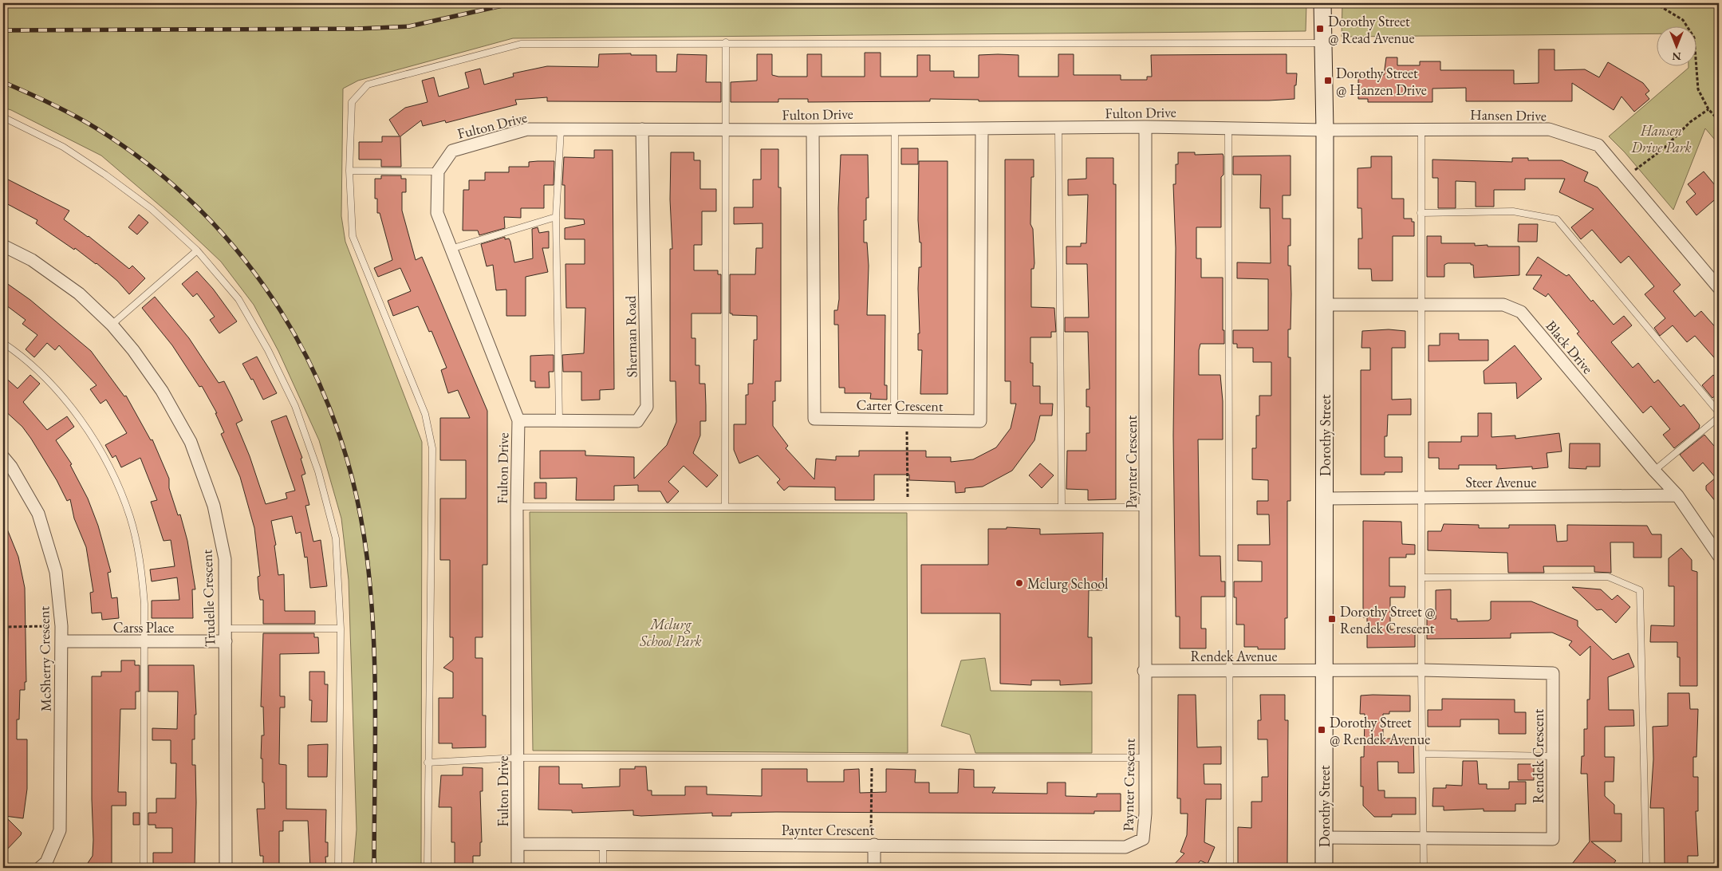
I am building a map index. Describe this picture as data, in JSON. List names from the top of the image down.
{
  "streets": {
    "street": [
      "Fulton Drive",
      "Hansen Drive",
      "Sherman Road",
      "Black Drive",
      "Carter Crescent",
      "Dorothy Street",
      "Paynter Crescent",
      "Steer Avenue",
      "Trudelle Crescent",
      "Carss Place",
      "Rendek Avenue",
      "McSherry Crescent",
      "Rendek Crescent"
    ]
  },
  "crossings": [
    ["Fulton Drive", "Hansen Drive"],
    ["Fulton Drive", "Sherman Road"],
    ["Fulton Drive", "Carter Crescent"],
    ["Fulton Drive", "Dorothy Street"],
    ["Fulton Drive", "Paynter Crescent"],
    ["Hansen Drive", "Dorothy Street"],
    ["Black Drive", "Dorothy Street"],
    ["Black Drive", "Steer Avenue"],
    ["Dorothy Street", "Steer Avenue"],
    ["Dorothy Street", "Rendek Avenue"],
    ["Dorothy Street", "Rendek Crescent"],
    ["Paynter Crescent", "Rendek Avenue"],
    ["Trudelle Crescent", "Carss Place"],
    ["Carss Place", "McSherry Crescent"],
    ["Rendek Avenue", "Rendek Crescent"]
  ],
  "parks": ["Hansen Drive Park", "Mclurg School Park"],
  "places": {
    "transit": [
      "Dorothy Street @ Read Avenue",
      "Dorothy Street @ Hanzen Drive",
      "Dorothy Street @ Rendek Crescent",
      "Dorothy Street @ Rendek Avenue"
    ],
    "other": ["Mclurg School"]
  },
  "north": "bottom"
}
